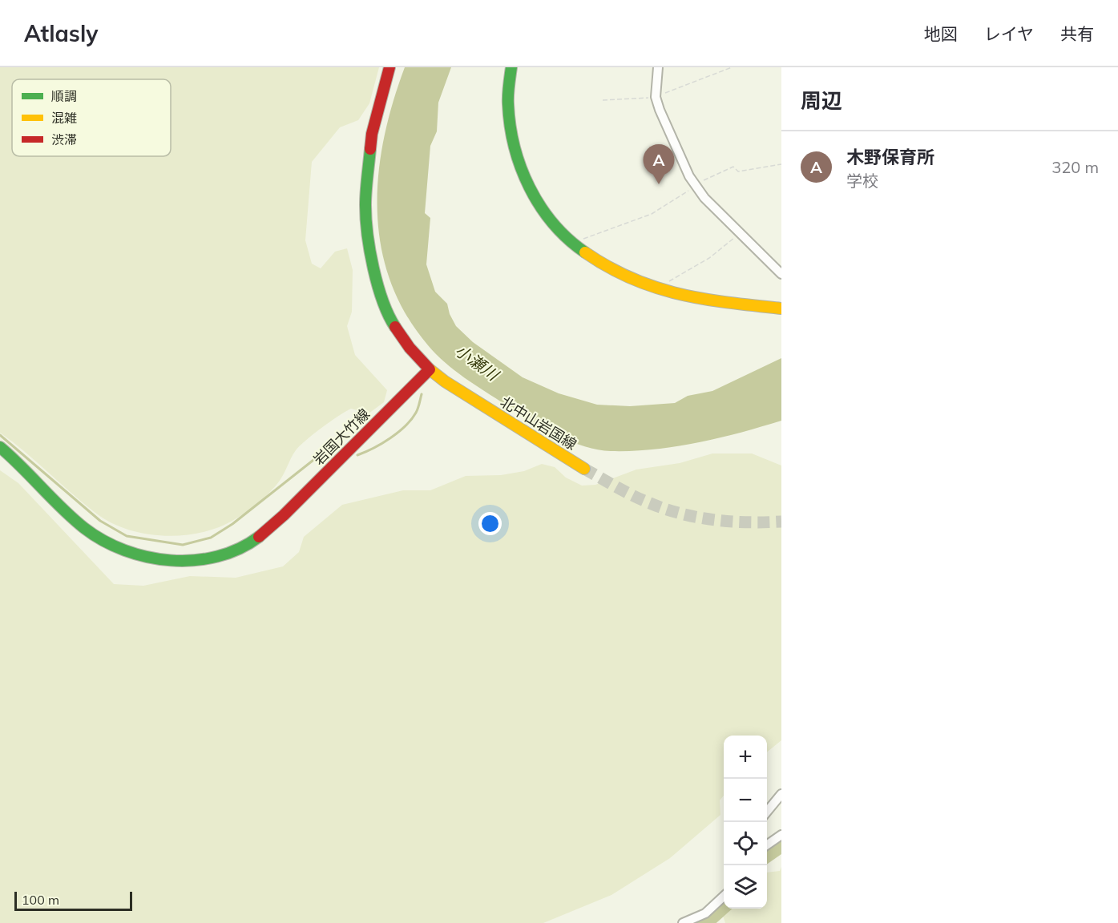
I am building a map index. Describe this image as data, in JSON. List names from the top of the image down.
{
  "streets": {
    "main road": ["北中山岩国線", "岩国大竹線"]
  },
  "crossings": [
    ["北中山岩国線", "岩国大竹線"]
  ],
  "water": ["小瀬川"],
  "legend": ["順調", "混雑", "渋滞"],
  "scale_bar": "100 m",
  "page": {
    "header": "Atlasly",
    "nav": ["地図", "レイヤ", "共有"],
    "heading": "周辺",
    "list": [
      {
        "mark": "A",
        "name": "木野保育所",
        "note": "学校",
        "value": "320 m"
      }
    ],
    "pins": "A",
    "map_buttons": ["+", "−"],
    "scale": "100 m"
  }
}
